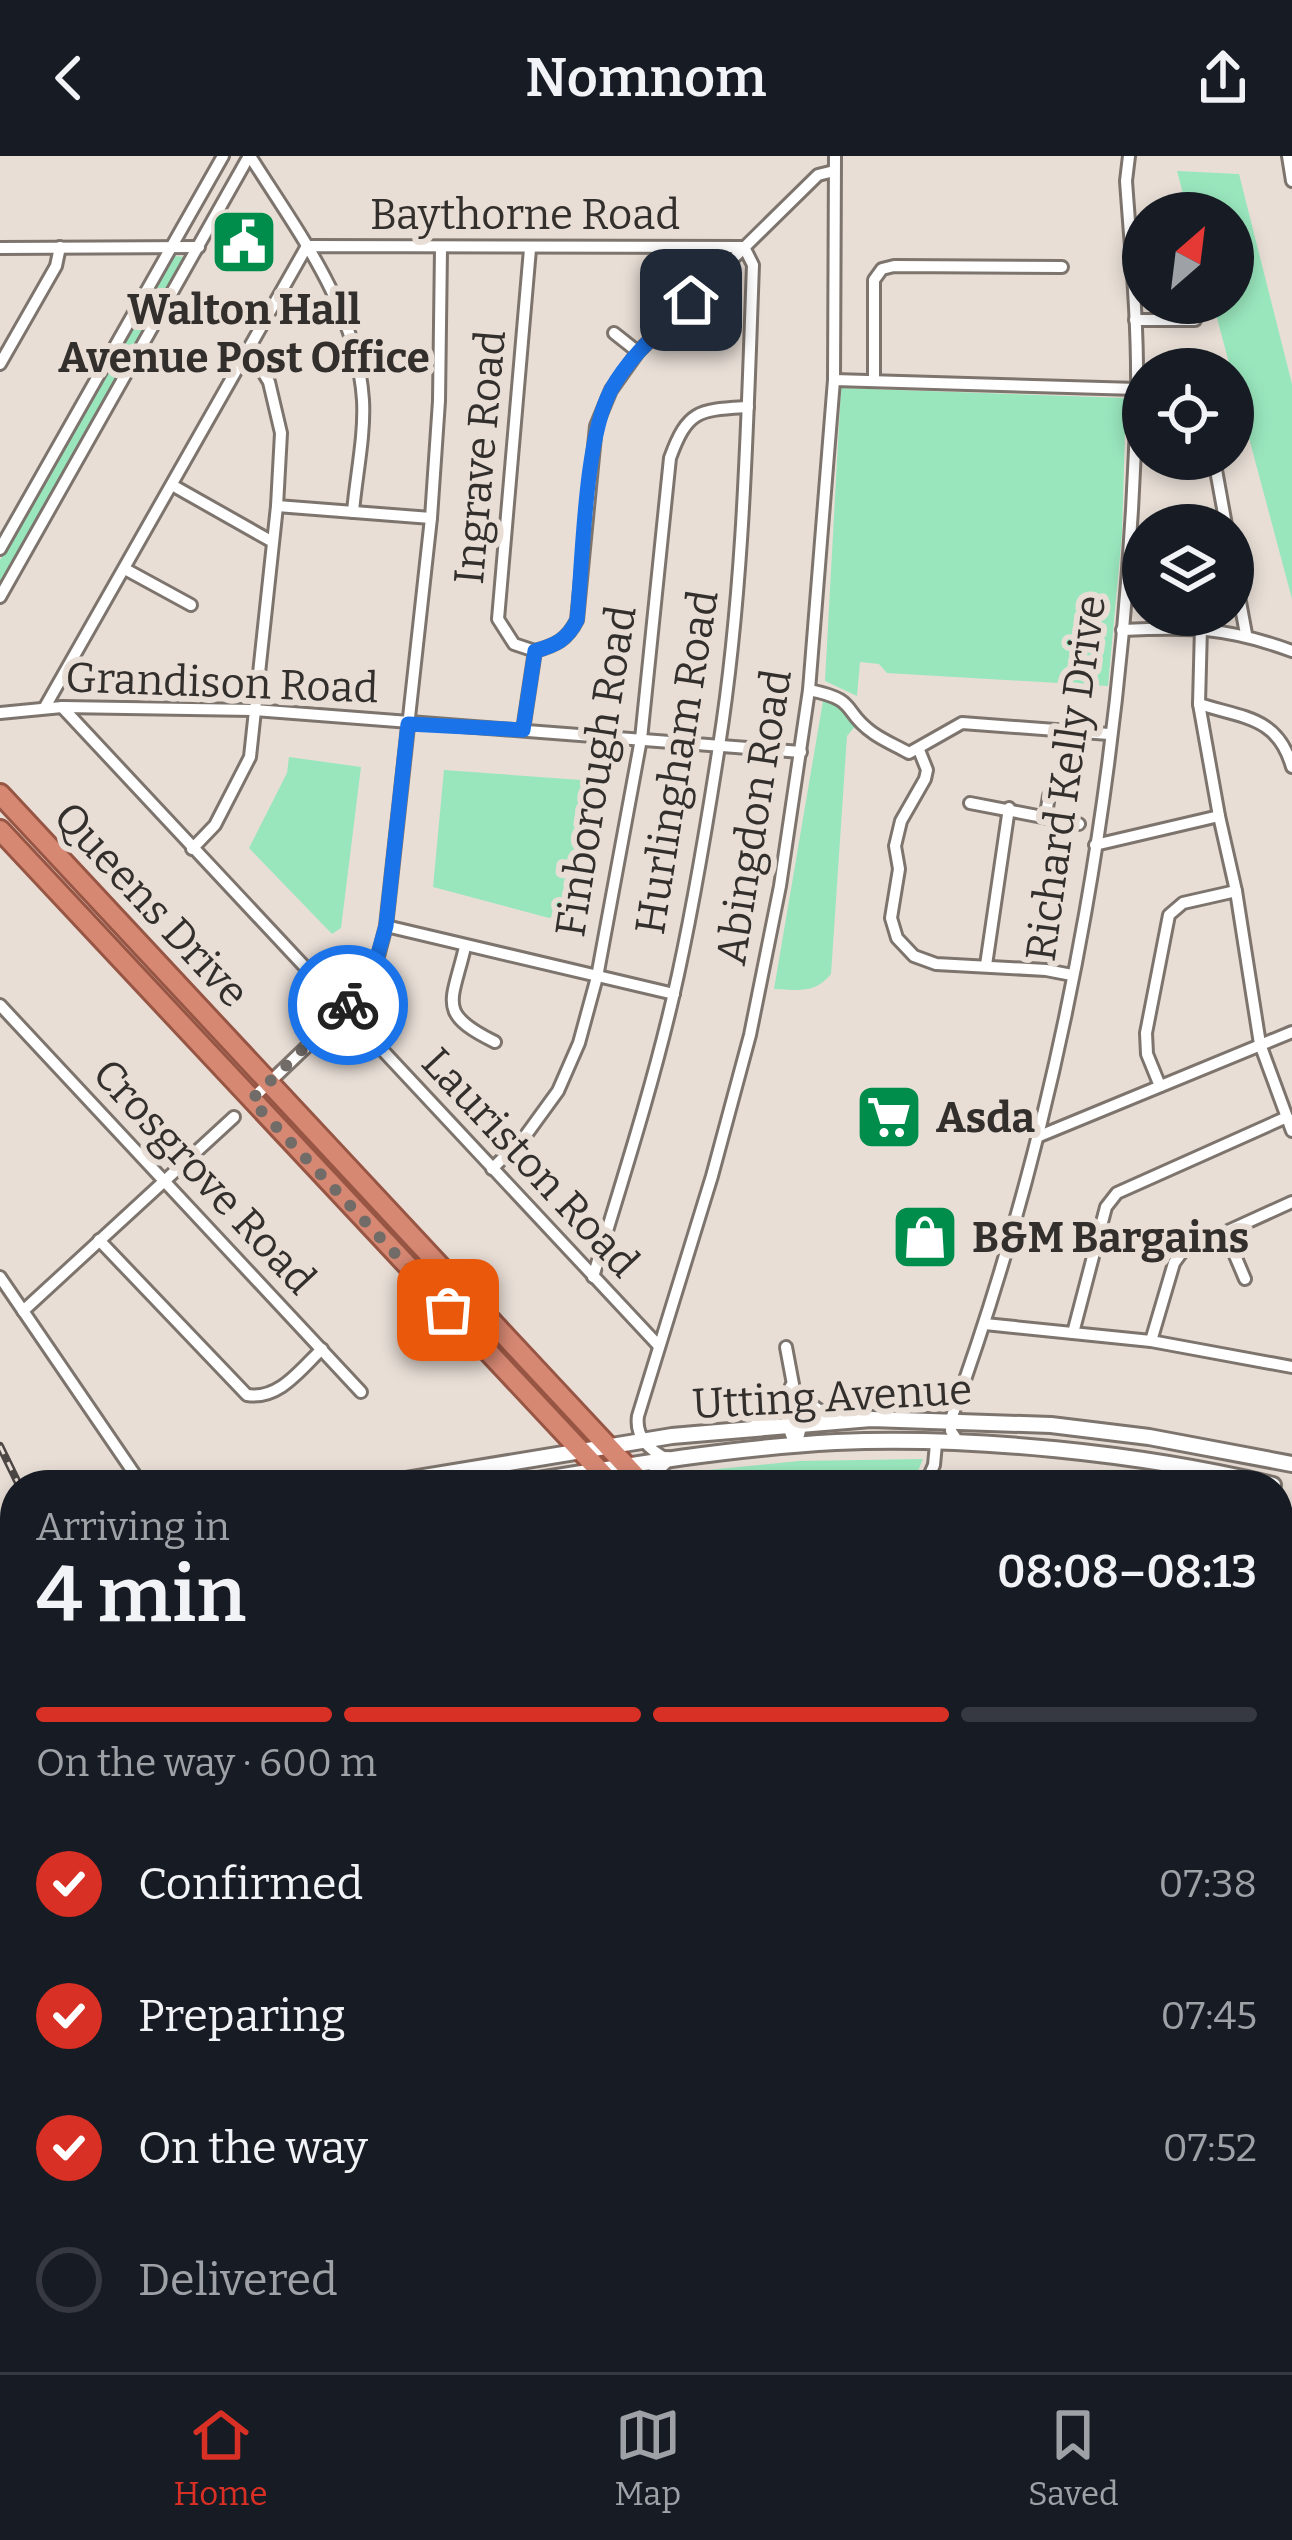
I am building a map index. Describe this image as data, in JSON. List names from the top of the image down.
{
  "streets": {
    "highway": ["Queens Drive"],
    "street": [
      "Baythorne Road",
      "Ingrave Road",
      "Grandison Road",
      "Hurlingham Road",
      "Finborough Road",
      "Richard Kelly Drive",
      "Abingdon Road",
      "Lauriston Road",
      "Crosgrove Road",
      "Utting Avenue"
    ]
  },
  "crossings": [
    ["Baythorne Road", "Ingrave Road"],
    ["Baythorne Road", "Hurlingham Road"],
    ["Grandison Road", "Hurlingham Road"],
    ["Grandison Road", "Finborough Road"],
    ["Grandison Road", "Abingdon Road"],
    ["Grandison Road", "Lauriston Road"],
    ["Hurlingham Road", "Finborough Road"],
    ["Hurlingham Road", "Lauriston Road"],
    ["Finborough Road", "Lauriston Road"],
    ["Richard Kelly Drive", "Utting Avenue"],
    ["Abingdon Road", "Lauriston Road"],
    ["Abingdon Road", "Utting Avenue"],
    ["Queens Drive", "Utting Avenue"]
  ],
  "places": {
    "public building": ["Walton Hall Avenue Post Office"],
    "supermarket": ["Asda"],
    "shop": ["B&M Bargains"]
  },
  "north": "top right",
  "page": {
    "header": "Nomnom",
    "heading": ["4 min", "Arriving in", "08:08–08:13"],
    "bar": "On the way · 600 m",
    "list": [
      ["Confirmed", "07:38"],
      ["Preparing", "07:45"],
      ["On the way", "07:52"],
      "Delivered"
    ],
    "tabs": ["Home", "Map", "Saved"]
  }
}
